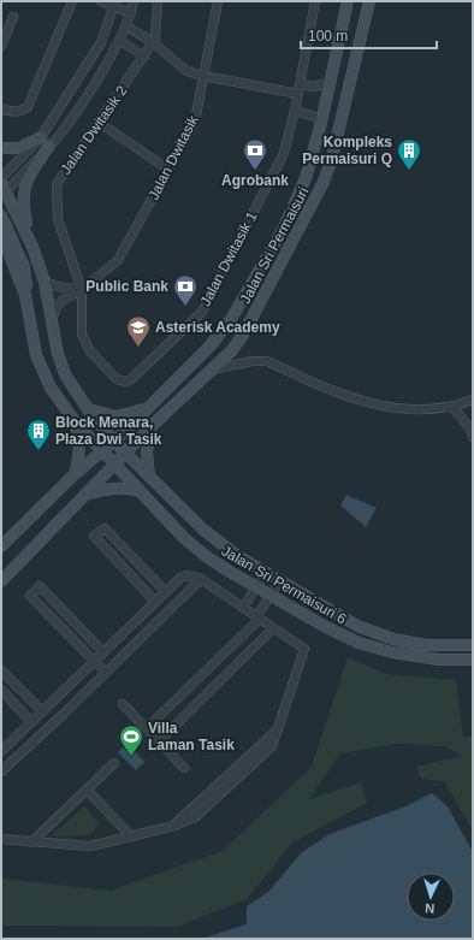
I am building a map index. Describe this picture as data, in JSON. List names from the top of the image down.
{
  "streets": {
    "main road": ["Jalan Sri Permaisuri", "Jalan Sri Permaisuri 6"],
    "street": ["Jalan Dwitasik 2", "Jalan Dwitasik", "Jalan Dwitasik 1"]
  },
  "crossings": [
    ["Jalan Dwitasik 2", "Jalan Dwitasik"],
    ["Jalan Dwitasik 2", "Jalan Dwitasik 1"],
    ["Jalan Dwitasik", "Jalan Dwitasik 1"],
    ["Jalan Dwitasik", "Jalan Sri Permaisuri 6"],
    ["Jalan Sri Permaisuri", "Jalan Sri Permaisuri 6"]
  ],
  "places": {
    "bank": ["Agrobank", "Public Bank"],
    "building": ["Kompleks Permaisuri Q", "Block Menara, Plaza Dwi Tasik"],
    "school or university": ["Asterisk Academy"],
    "sports": ["Villa Laman Tasik"]
  },
  "scale_bar": "100 m",
  "north": "bottom"
}
